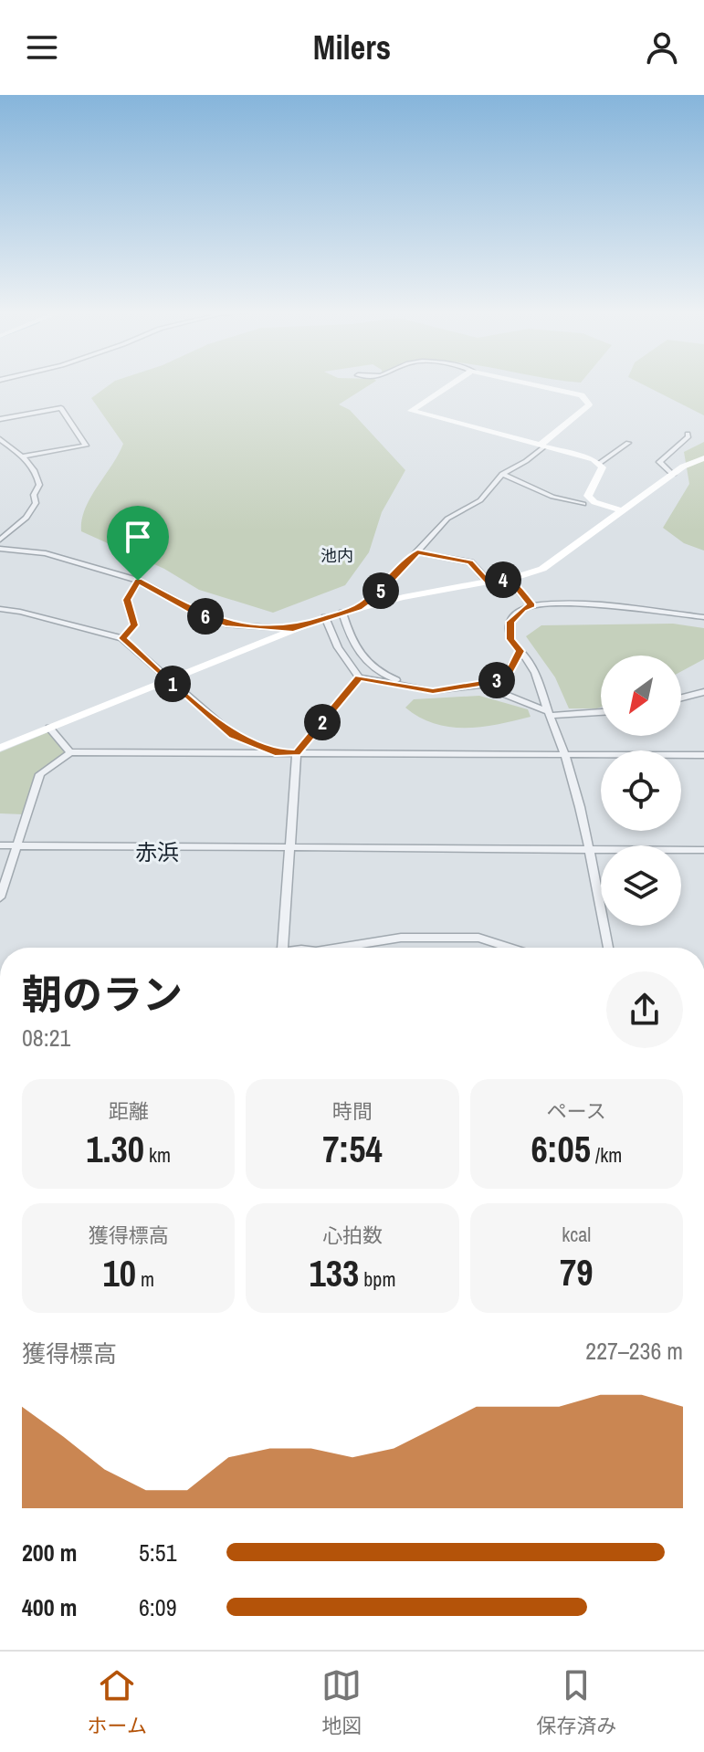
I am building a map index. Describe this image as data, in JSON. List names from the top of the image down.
{
  "districts": ["池内", "赤浜"],
  "north": "bottom left",
  "page": {
    "header": "Milers",
    "pins": [
      "4",
      "5",
      "6",
      "3",
      "1",
      "2"
    ],
    "heading": ["朝のラン", "08:21"],
    "stats": [
      ["距離", "1.30 km"],
      ["時間", "7:54"],
      ["ペース", "6:05 /km"],
      ["獲得標高", "10 m"],
      ["心拍数", "133 bpm"],
      ["kcal", "79"]
    ],
    "chart": ["獲得標高", "227–236 m"],
    "list": [
      {
        "name": "200 m",
        "note": "5:51"
      },
      {
        "name": "400 m",
        "note": "6:09"
      }
    ],
    "tabs": ["ホーム", "地図", "保存済み"]
  }
}
